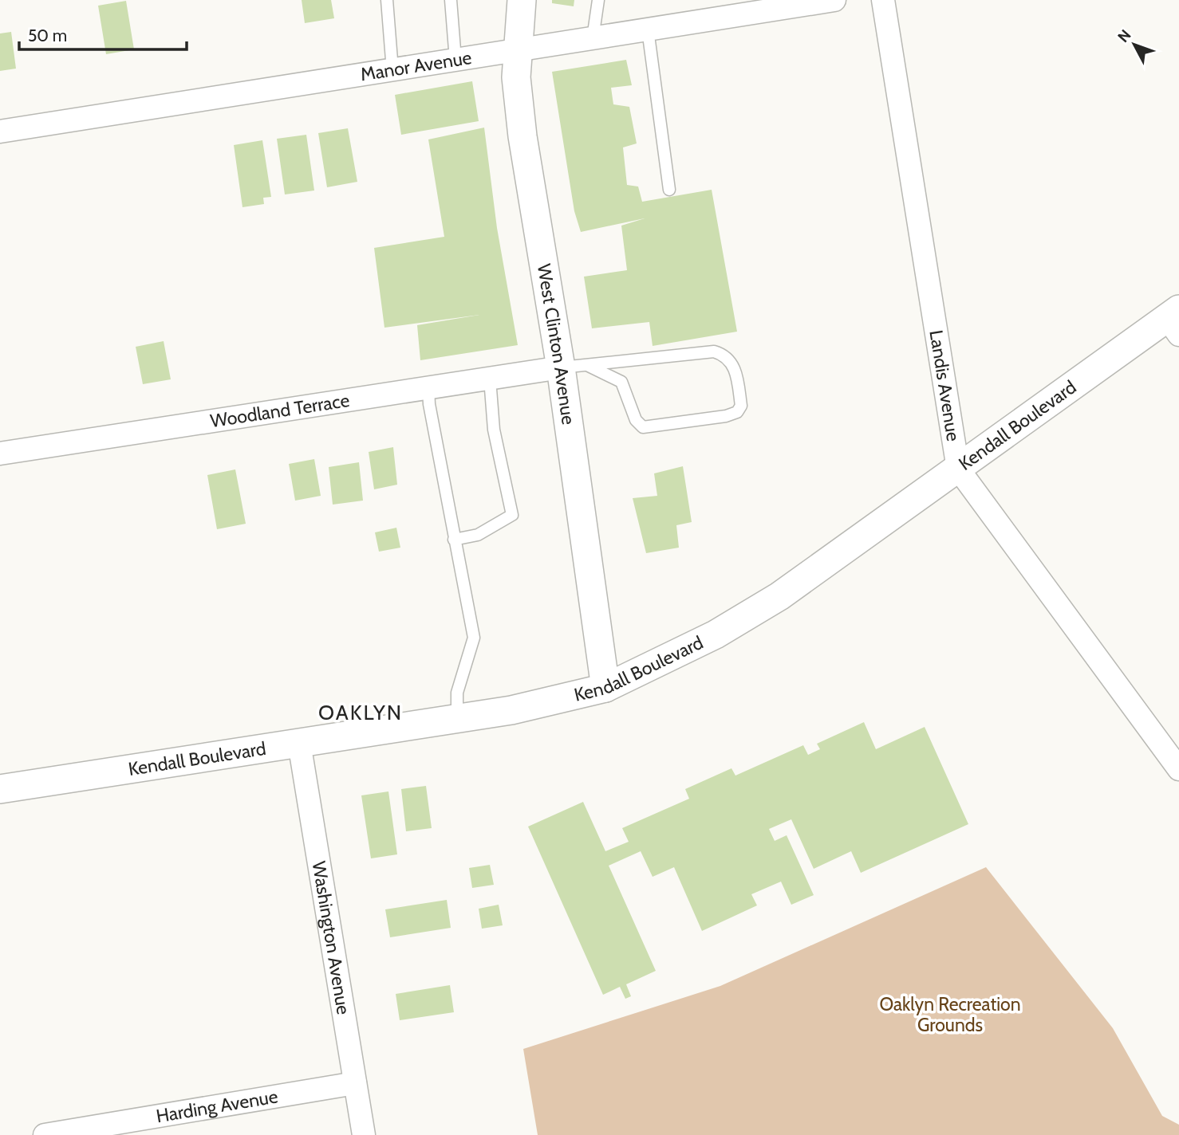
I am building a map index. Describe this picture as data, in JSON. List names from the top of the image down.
{
  "streets": {
    "street": [
      "Manor Avenue",
      "West Clinton Avenue",
      "Landis Avenue",
      "Woodland Terrace",
      "Kendall Boulevard",
      "Washington Avenue",
      "Harding Avenue"
    ]
  },
  "crossings": [
    ["Manor Avenue", "West Clinton Avenue"],
    ["West Clinton Avenue", "Woodland Terrace"],
    ["West Clinton Avenue", "Kendall Boulevard"],
    ["Landis Avenue", "Kendall Boulevard"],
    ["Kendall Boulevard", "Washington Avenue"],
    ["Washington Avenue", "Harding Avenue"]
  ],
  "districts": ["OAKLYN"],
  "parks": ["Oaklyn Recreation Grounds"],
  "scale_bar": "50 m",
  "north": "top left"
}
